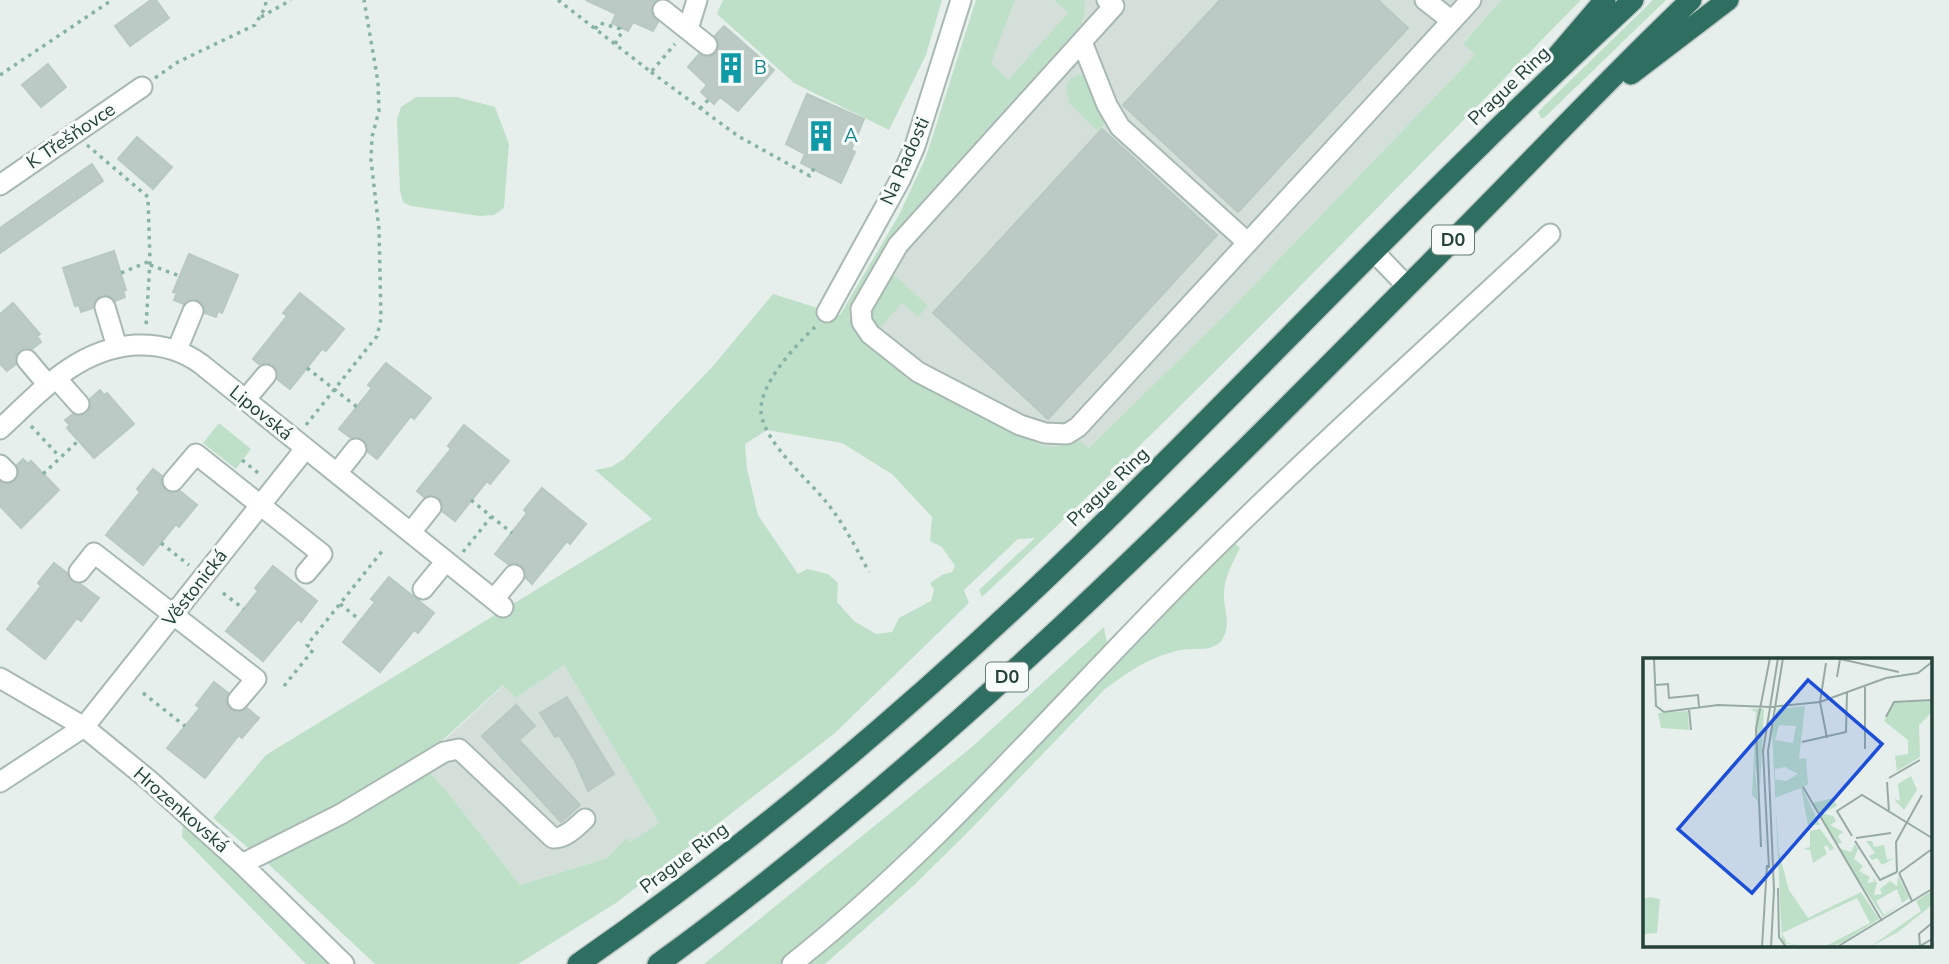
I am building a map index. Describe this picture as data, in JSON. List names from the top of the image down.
{
  "streets": {
    "highway": ["Prague Ring", "D0"],
    "street": [
      "K Třešňovce",
      "Na Radosti",
      "Lipovská",
      "Věstonická",
      "Hrozenkovská"
    ]
  },
  "crossings": [
    ["Lipovská", "Věstonická"],
    ["Věstonická", "Hrozenkovská"]
  ],
  "places": {
    "building": ["B", "A"]
  }
}
